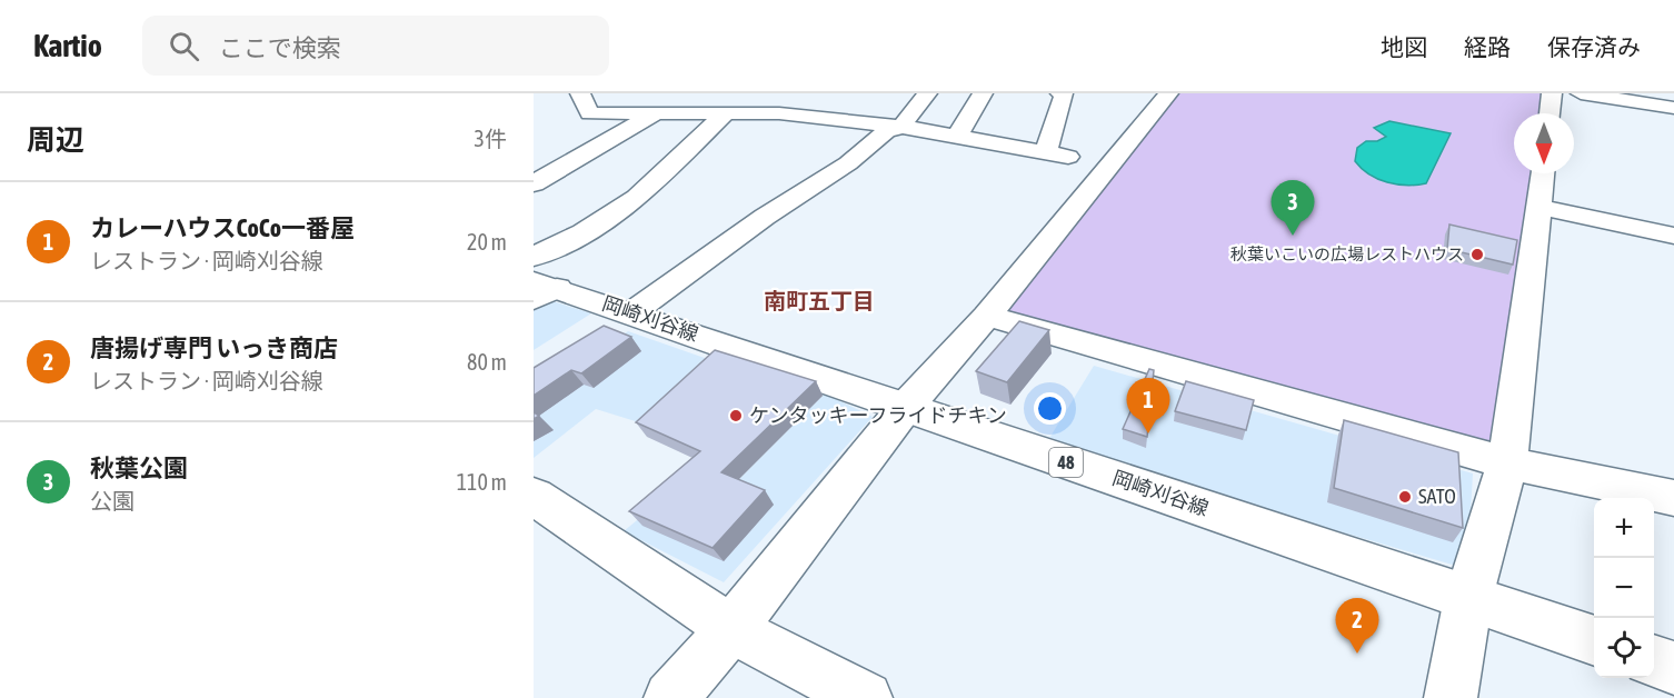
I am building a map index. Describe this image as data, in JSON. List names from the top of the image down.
{
  "streets": {
    "street": ["岡崎刈谷線", "48"]
  },
  "districts": ["南町五丁目"],
  "places": ["秋葉いこいの広場レストハウス", "ケンタッキーフライドチキン", "SATO"],
  "north": "bottom",
  "page": {
    "header": "Kartio",
    "search": "ここで検索",
    "nav": ["地図", "経路", "保存済み"],
    "heading": ["周辺", "3件"],
    "list": [
      {
        "mark": "1",
        "name": "カレーハウスCoCo一番屋",
        "note": "レストラン · 岡崎刈谷線",
        "value": "20 m"
      },
      {
        "mark": "2",
        "name": "唐揚げ専門 いっき商店",
        "note": "レストラン · 岡崎刈谷線",
        "value": "80 m"
      },
      {
        "mark": "3",
        "name": "秋葉公園",
        "note": "公園",
        "value": "110 m"
      }
    ],
    "pins": ["3", "1", "2"],
    "map_buttons": ["+", "−"]
  }
}
